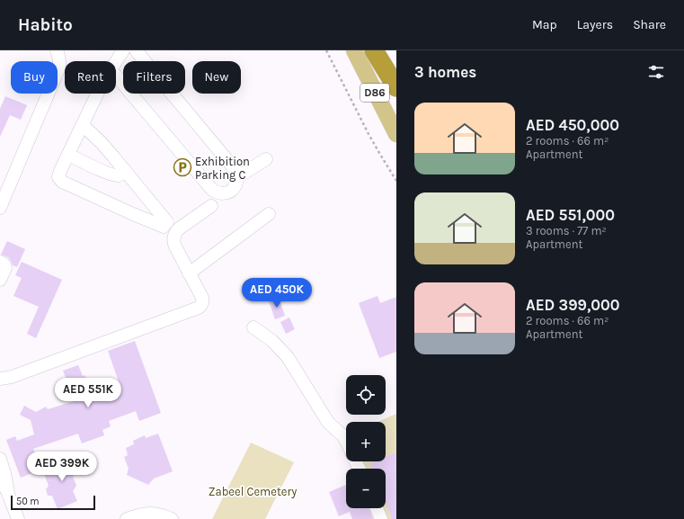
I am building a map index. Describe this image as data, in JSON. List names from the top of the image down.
{
  "streets": {
    "main road": ["D86"]
  },
  "parks": ["Zabeel Cemetery"],
  "places": {
    "parking": ["Exhibition Parking C"]
  },
  "scale_bar": "50 m",
  "page": {
    "header": "Habito",
    "nav": ["Map", "Layers", "Share"],
    "heading": "3 homes",
    "chip": [
      "Buy",
      "Rent",
      "Filters",
      "New"
    ],
    "list": [
      {
        "name": "AED 450,000",
        "note": "2 rooms · 66 m² · Apartment"
      },
      {
        "name": "AED 551,000",
        "note": "3 rooms · 77 m² · Apartment"
      },
      {
        "name": "AED 399,000",
        "note": "2 rooms · 66 m² · Apartment"
      }
    ],
    "price": ["AED 450K", "AED 551K", "AED 399K"],
    "map_buttons": ["+", "−"],
    "scale": "50 m"
  }
}
